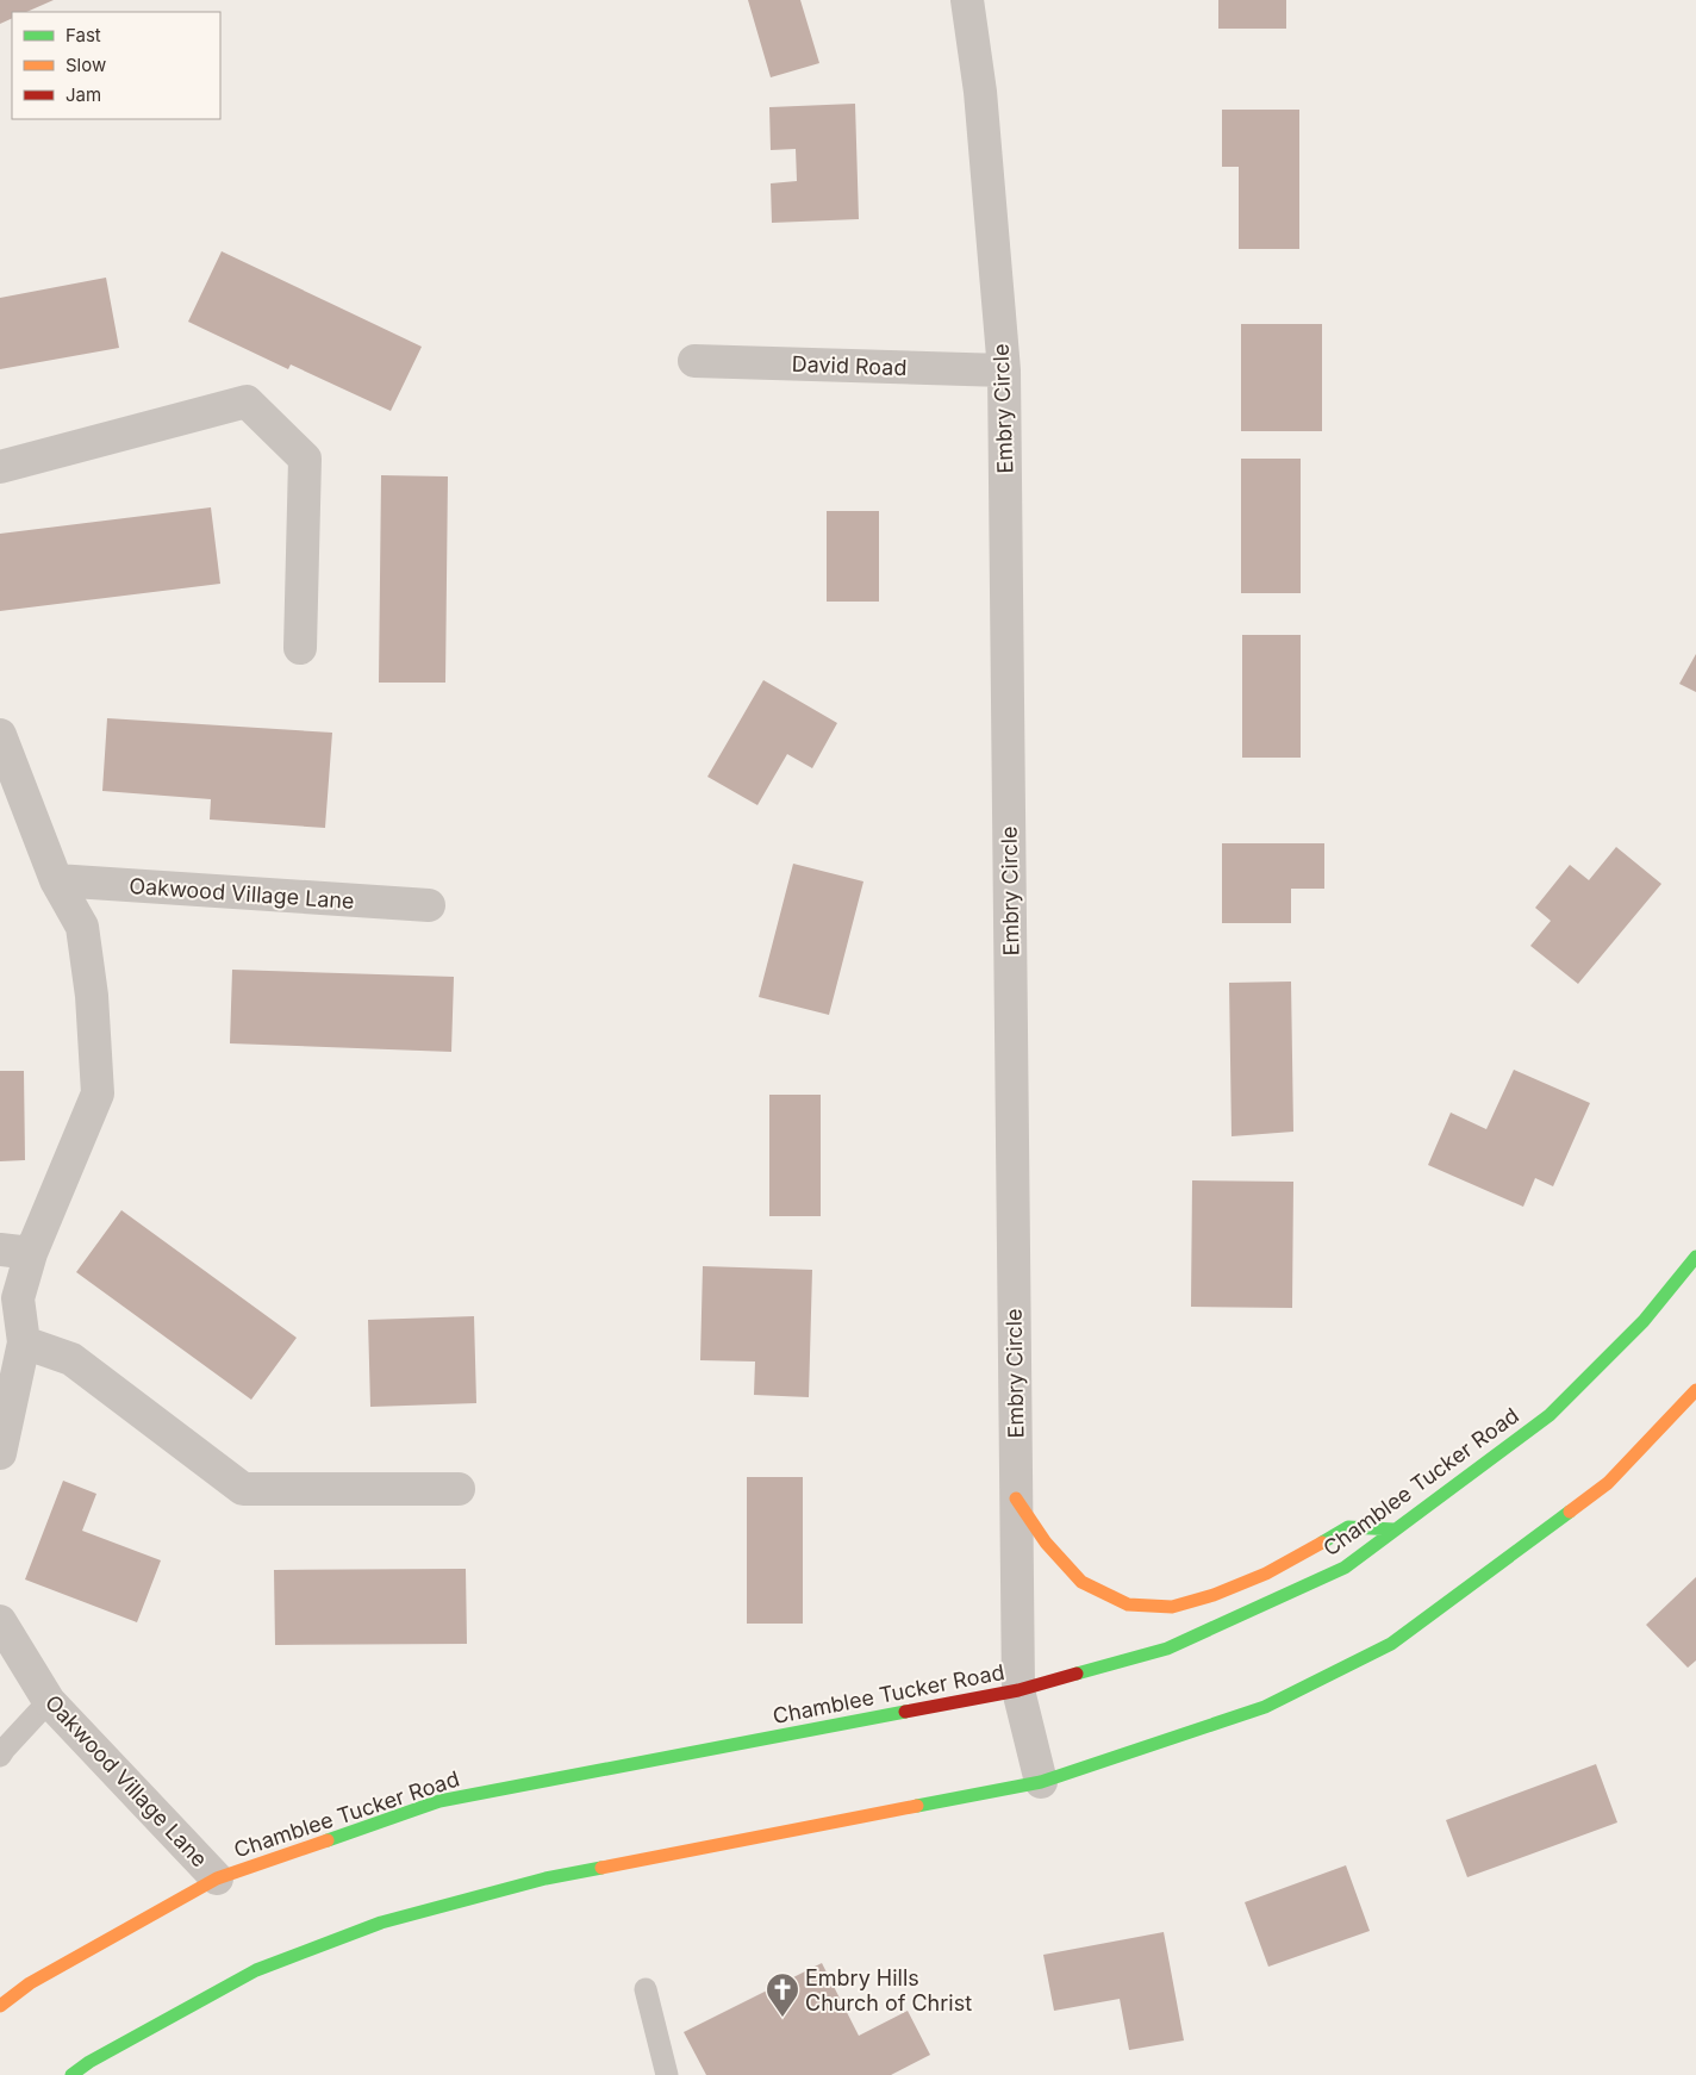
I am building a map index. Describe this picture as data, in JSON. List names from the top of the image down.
{
  "streets": {
    "main road": ["Chamblee Tucker Road"],
    "street": ["David Road", "Embry Circle", "Oakwood Village Lane"]
  },
  "crossings": [
    ["David Road", "Embry Circle"],
    ["Embry Circle", "Chamblee Tucker Road"],
    ["Oakwood Village Lane", "Chamblee Tucker Road"]
  ],
  "places": {
    "church": ["Embry Hills Church of Christ"]
  },
  "legend": ["Fast", "Slow", "Jam"]
}
